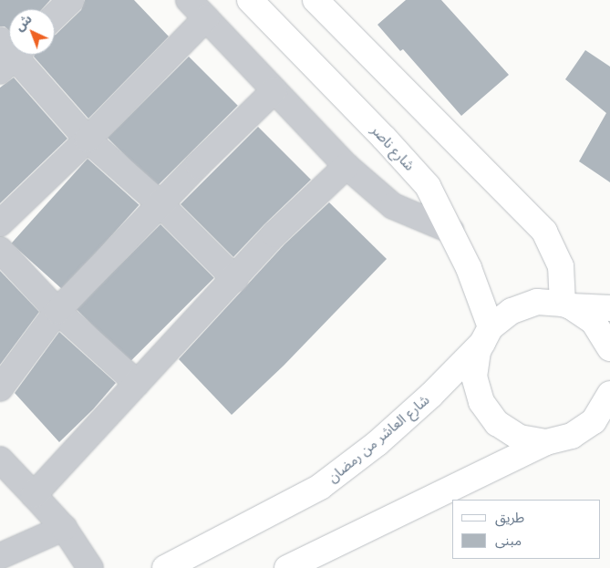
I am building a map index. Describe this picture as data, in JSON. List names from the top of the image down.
{
  "streets": {
    "main road": ["شارع ناصر", "شارع العاشر من رمضان"]
  },
  "crossings": [
    ["شارع ناصر", "شارع العاشر من رمضان"]
  ],
  "legend": ["طريق", "مبنى"],
  "north": "top left"
}
